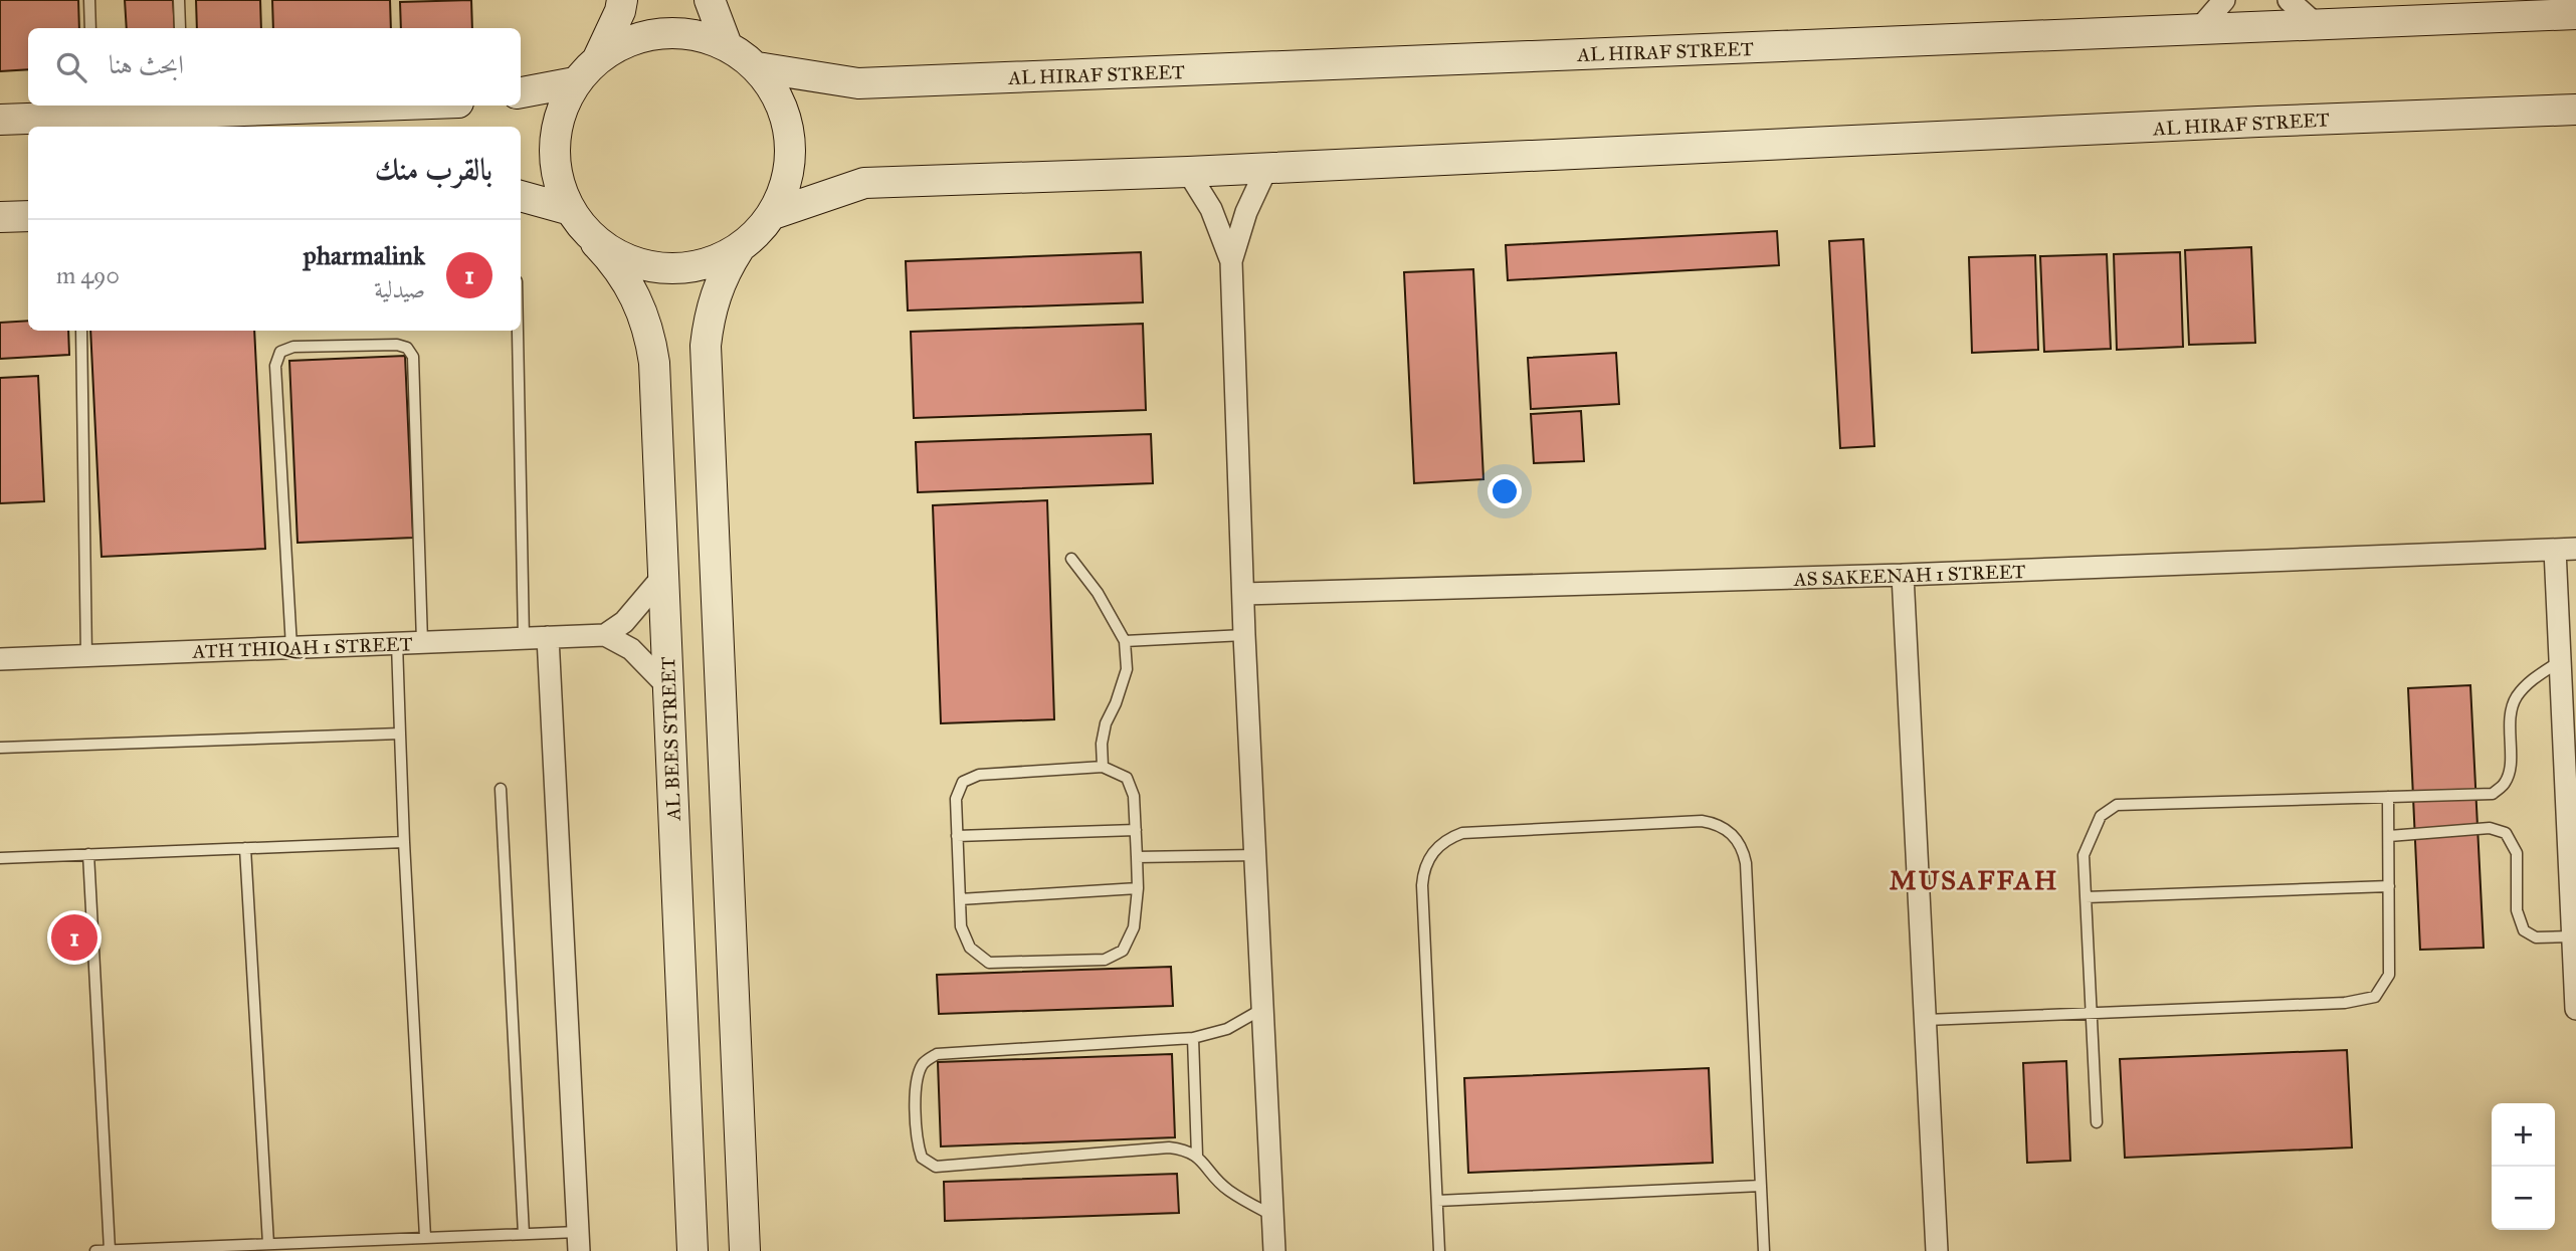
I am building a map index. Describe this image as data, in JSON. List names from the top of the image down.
{
  "streets": {
    "street": [
      "AL HIRAF STREET",
      "AS SAKEENAH 1 STREET",
      "ATH THIQAH 1 STREET",
      "AL BEES STREET"
    ]
  },
  "crossings": [
    ["AL HIRAF STREET", "AL BEES STREET"]
  ],
  "districts": ["MUSAFFAH"],
  "page": {
    "search": "ابحث هنا",
    "heading": "بالقرب منك",
    "list": [
      {
        "mark": "1",
        "name": "pharmalink",
        "note": "صيدلية",
        "value": "490 m"
      }
    ],
    "pins": "1",
    "map_buttons": ["+", "−"]
  }
}
